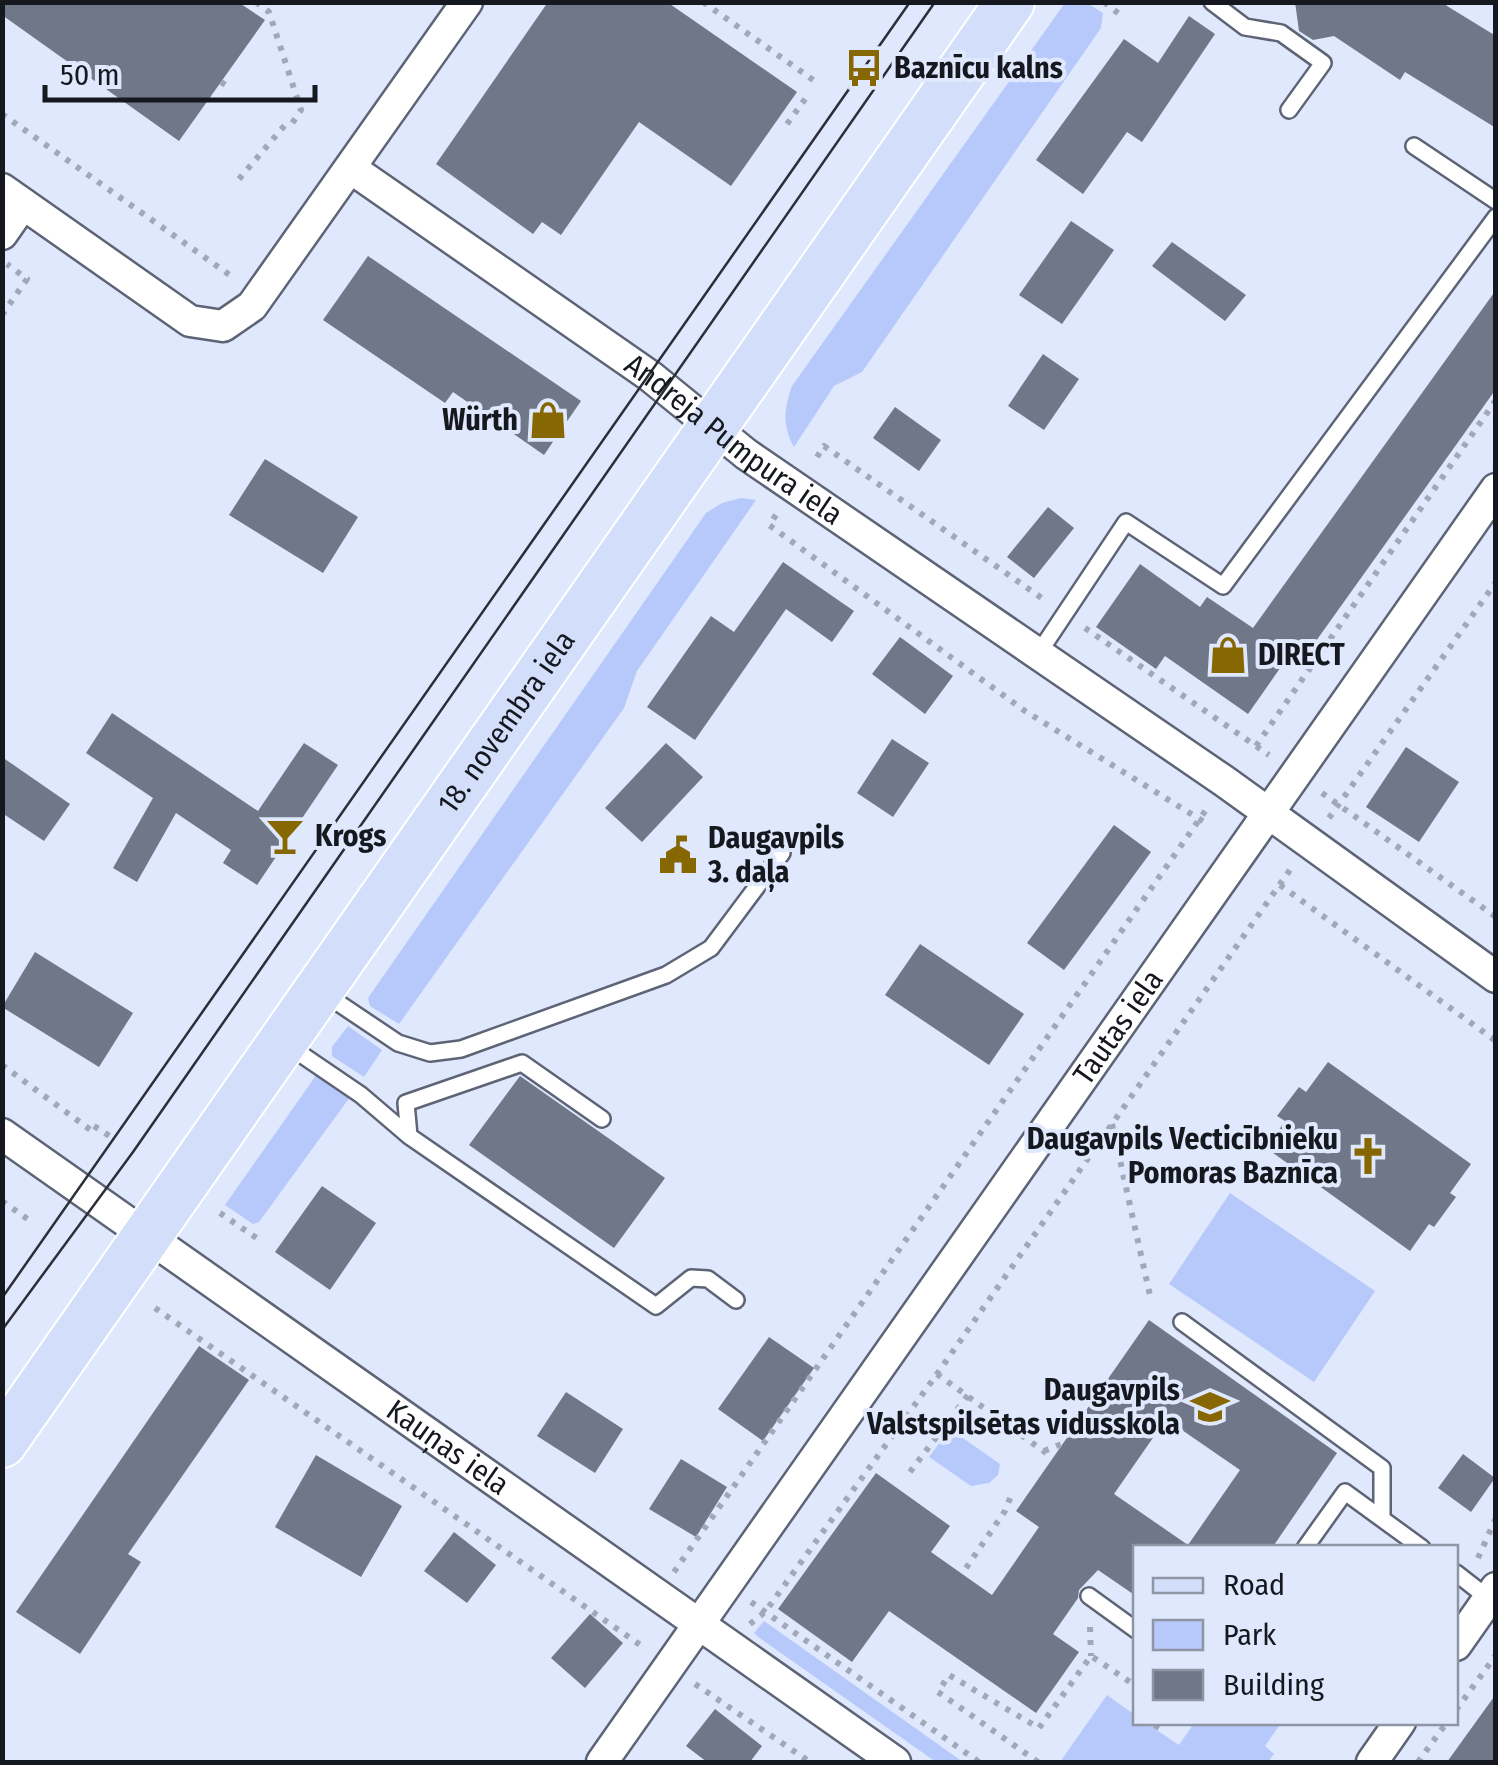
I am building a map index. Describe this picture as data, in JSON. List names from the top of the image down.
{
  "streets": {
    "main road": ["18. novembra iela"],
    "street": ["Andreja Pumpura iela", "Tautas iela", "Kauņas iela"]
  },
  "crossings": [
    ["Andreja Pumpura iela", "18. novembra iela"],
    ["Andreja Pumpura iela", "Tautas iela"],
    ["18. novembra iela", "Kauņas iela"],
    ["Tautas iela", "Kauņas iela"]
  ],
  "places": {
    "bus stop": ["Baznīcu kalns"],
    "shop": ["Würth", "DIRECT"],
    "bar": ["Krogs"],
    "public building": ["Daugavpils 3. daļa"],
    "church": ["Daugavpils Vecticībnieku Pomoras Baznīca"],
    "school or university": ["Daugavpils Valstspilsētas vidusskola"]
  },
  "legend": ["Road", "Park", "Building"],
  "scale_bar": "50 m"
}
